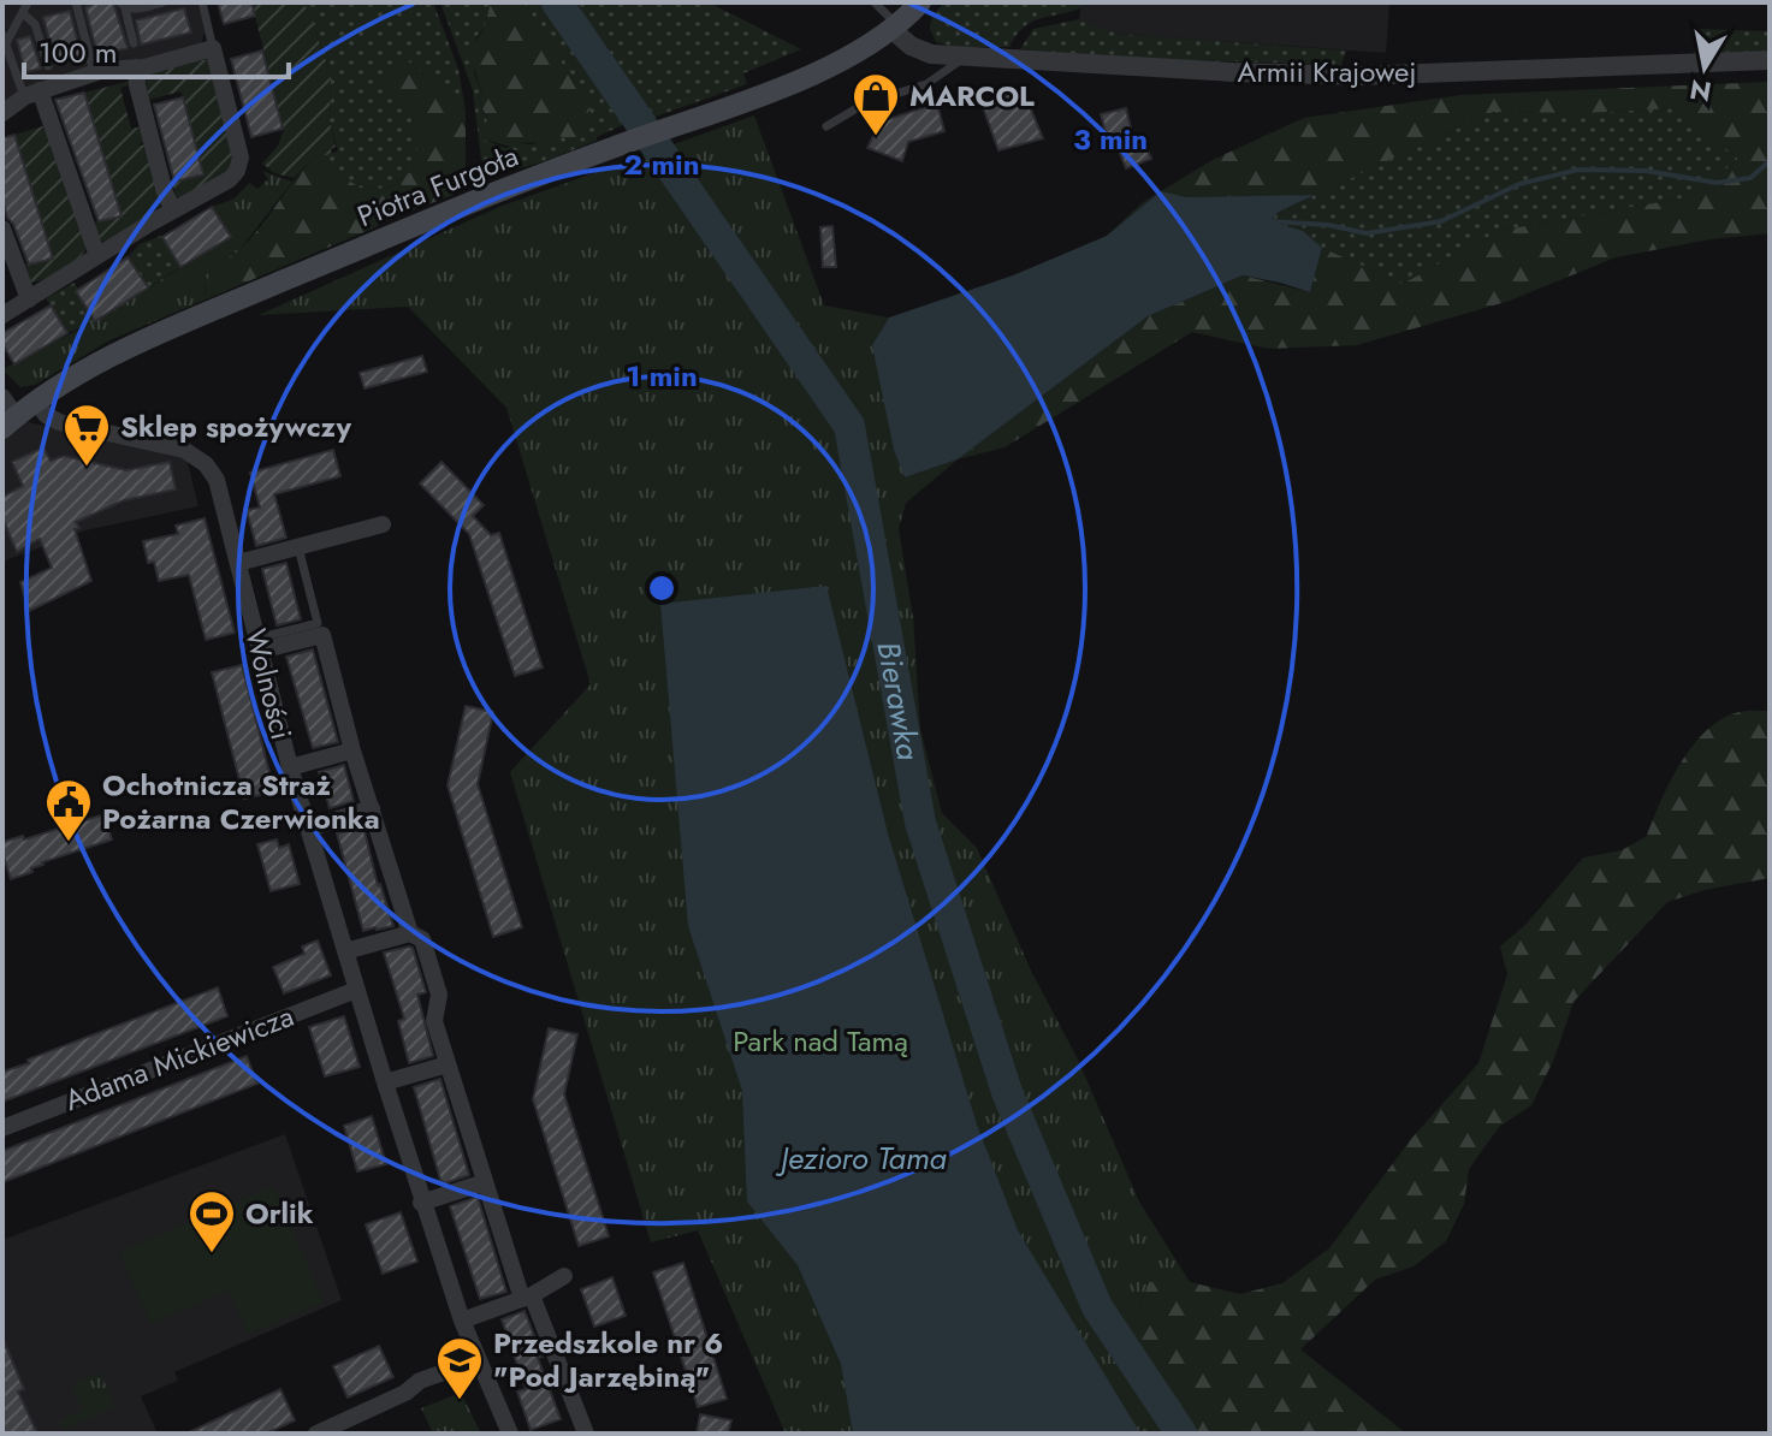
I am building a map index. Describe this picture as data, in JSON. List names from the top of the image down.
{
  "streets": {
    "main road": ["Piotra Furgoła"],
    "street": ["Armii Krajowej", "Wolności", "Adama Mickiewicza"]
  },
  "crossings": [
    ["Armii Krajowej", "Piotra Furgoła"],
    ["Piotra Furgoła", "Wolności"],
    ["Wolności", "Adama Mickiewicza"]
  ],
  "water": ["Bierawka", "Jezioro Tama"],
  "parks": ["Park nad Tamą"],
  "places": {
    "shop": ["MARCOL"],
    "supermarket": ["Sklep spożywczy"],
    "public building": ["Ochotnicza Straż Pożarna Czerwionka"],
    "sports": ["Orlik"],
    "school or university": ["Przedszkole nr 6 \"Pod Jarzębiną\""]
  },
  "scale_bar": "100 m",
  "north": "bottom",
  "rings": ["3 min", "2 min", "1 min"]
}
